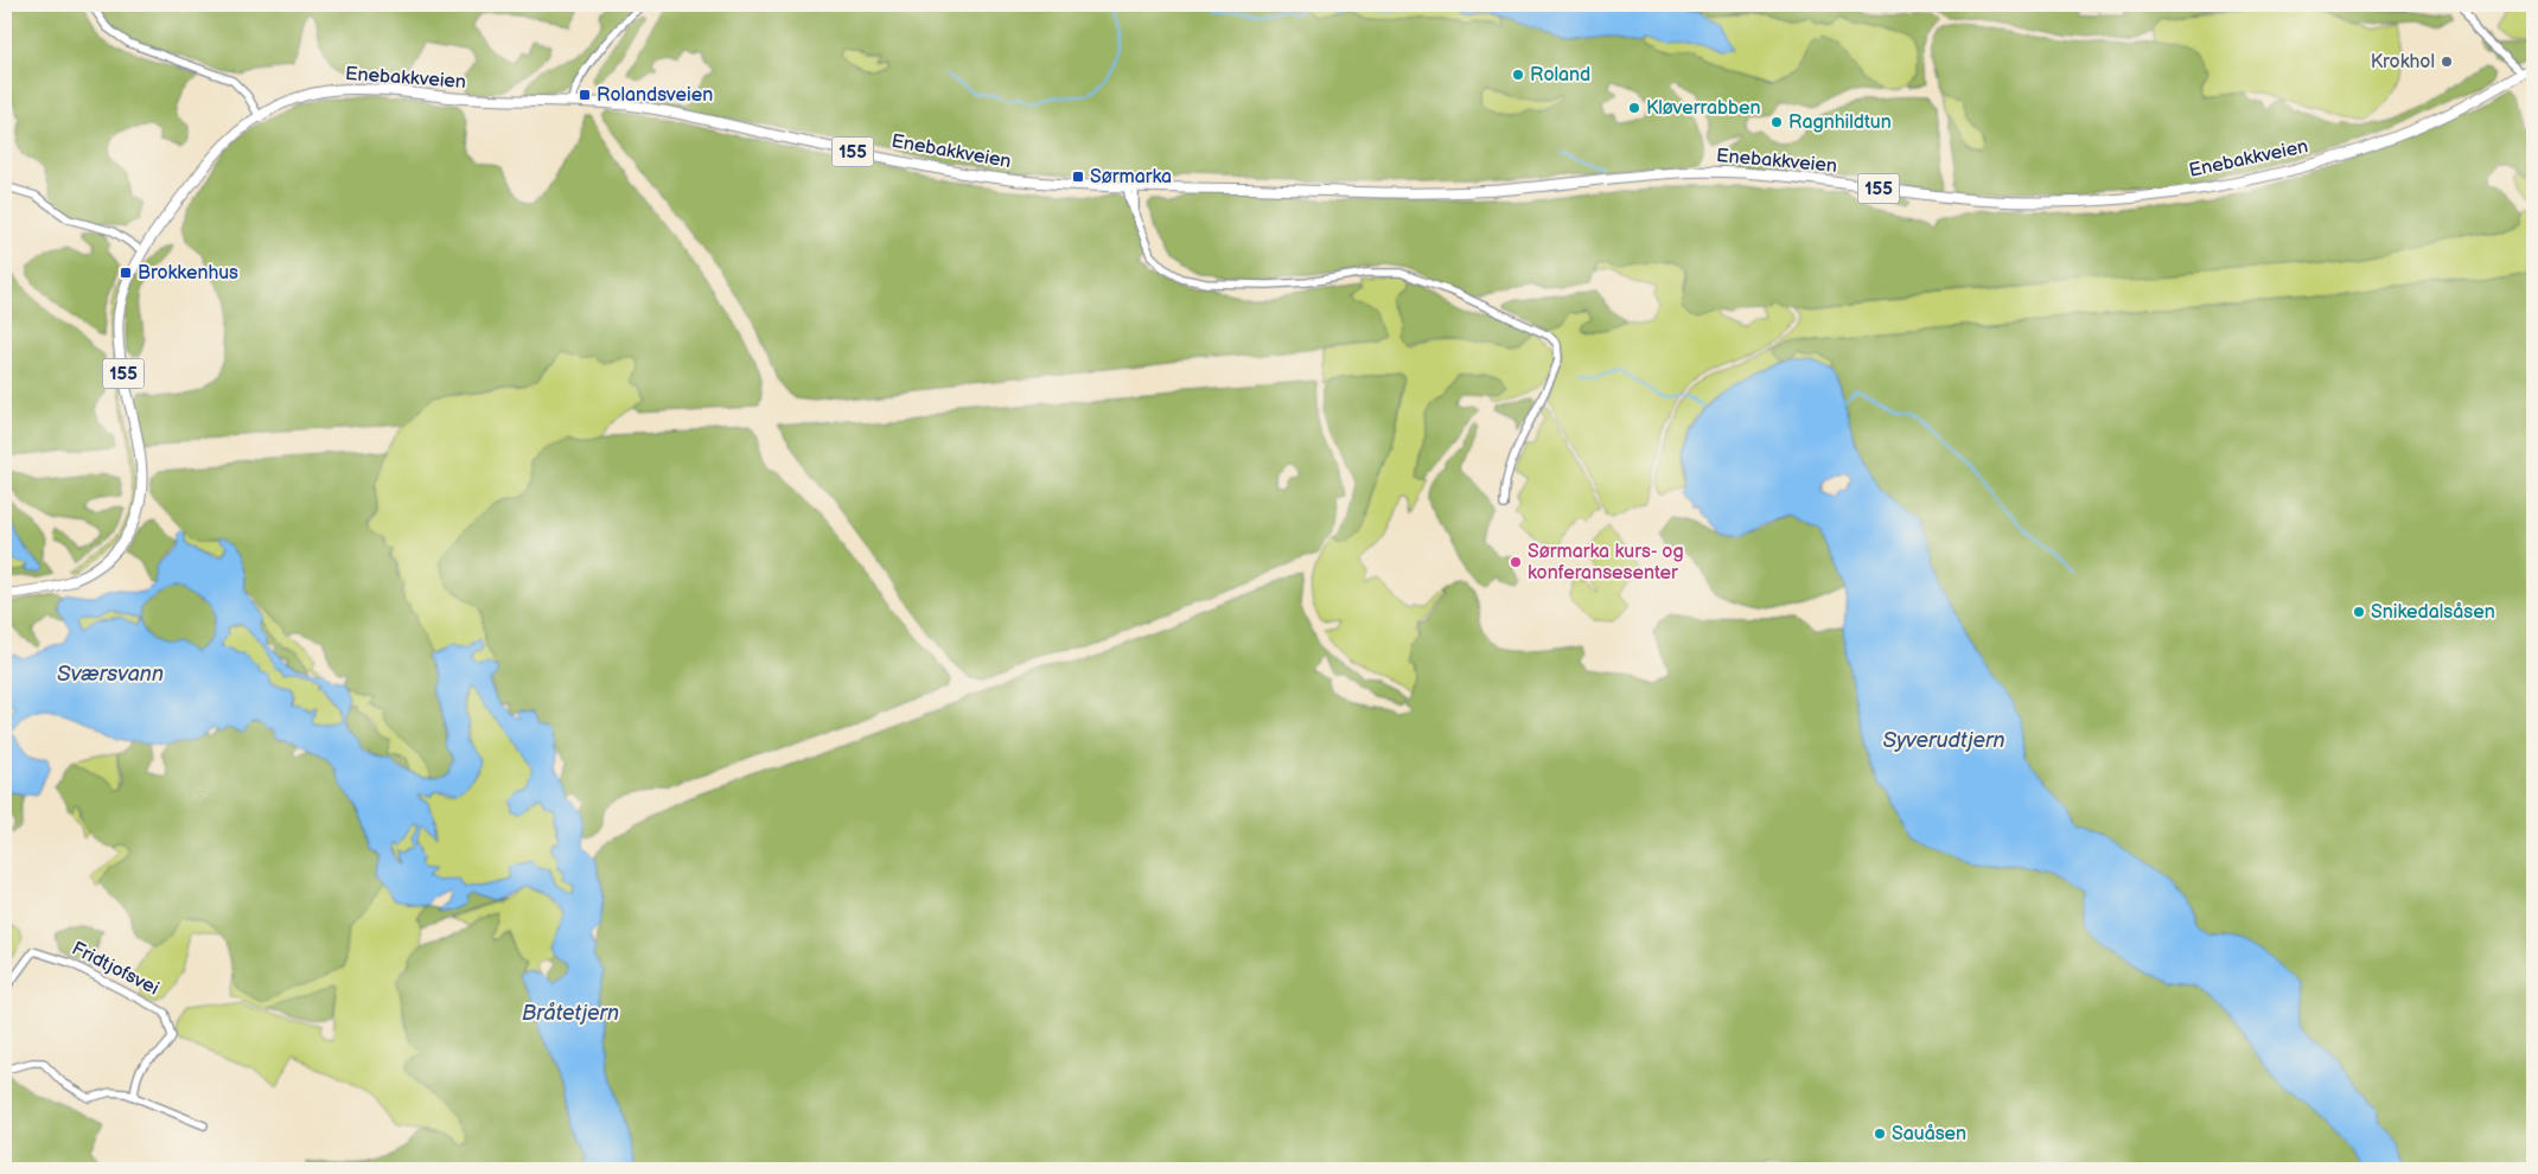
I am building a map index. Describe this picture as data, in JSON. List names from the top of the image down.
{
  "streets": {
    "main road": ["Enebakkveien", "155"],
    "street": ["Fridtjofsvei"]
  },
  "water": ["Sværsvann", "Syverudtjern", "Bråtetjern"],
  "places": {
    "other": [
      "Krokhol",
      "Roland",
      "Kløverrabben",
      "Ragnhildtun",
      "Sørmarka kurs- og konferansesenter",
      "Snikedalsåsen",
      "Sauåsen"
    ],
    "transit": ["Rolandsveien", "Sørmarka", "Brokkenhus"]
  }
}
